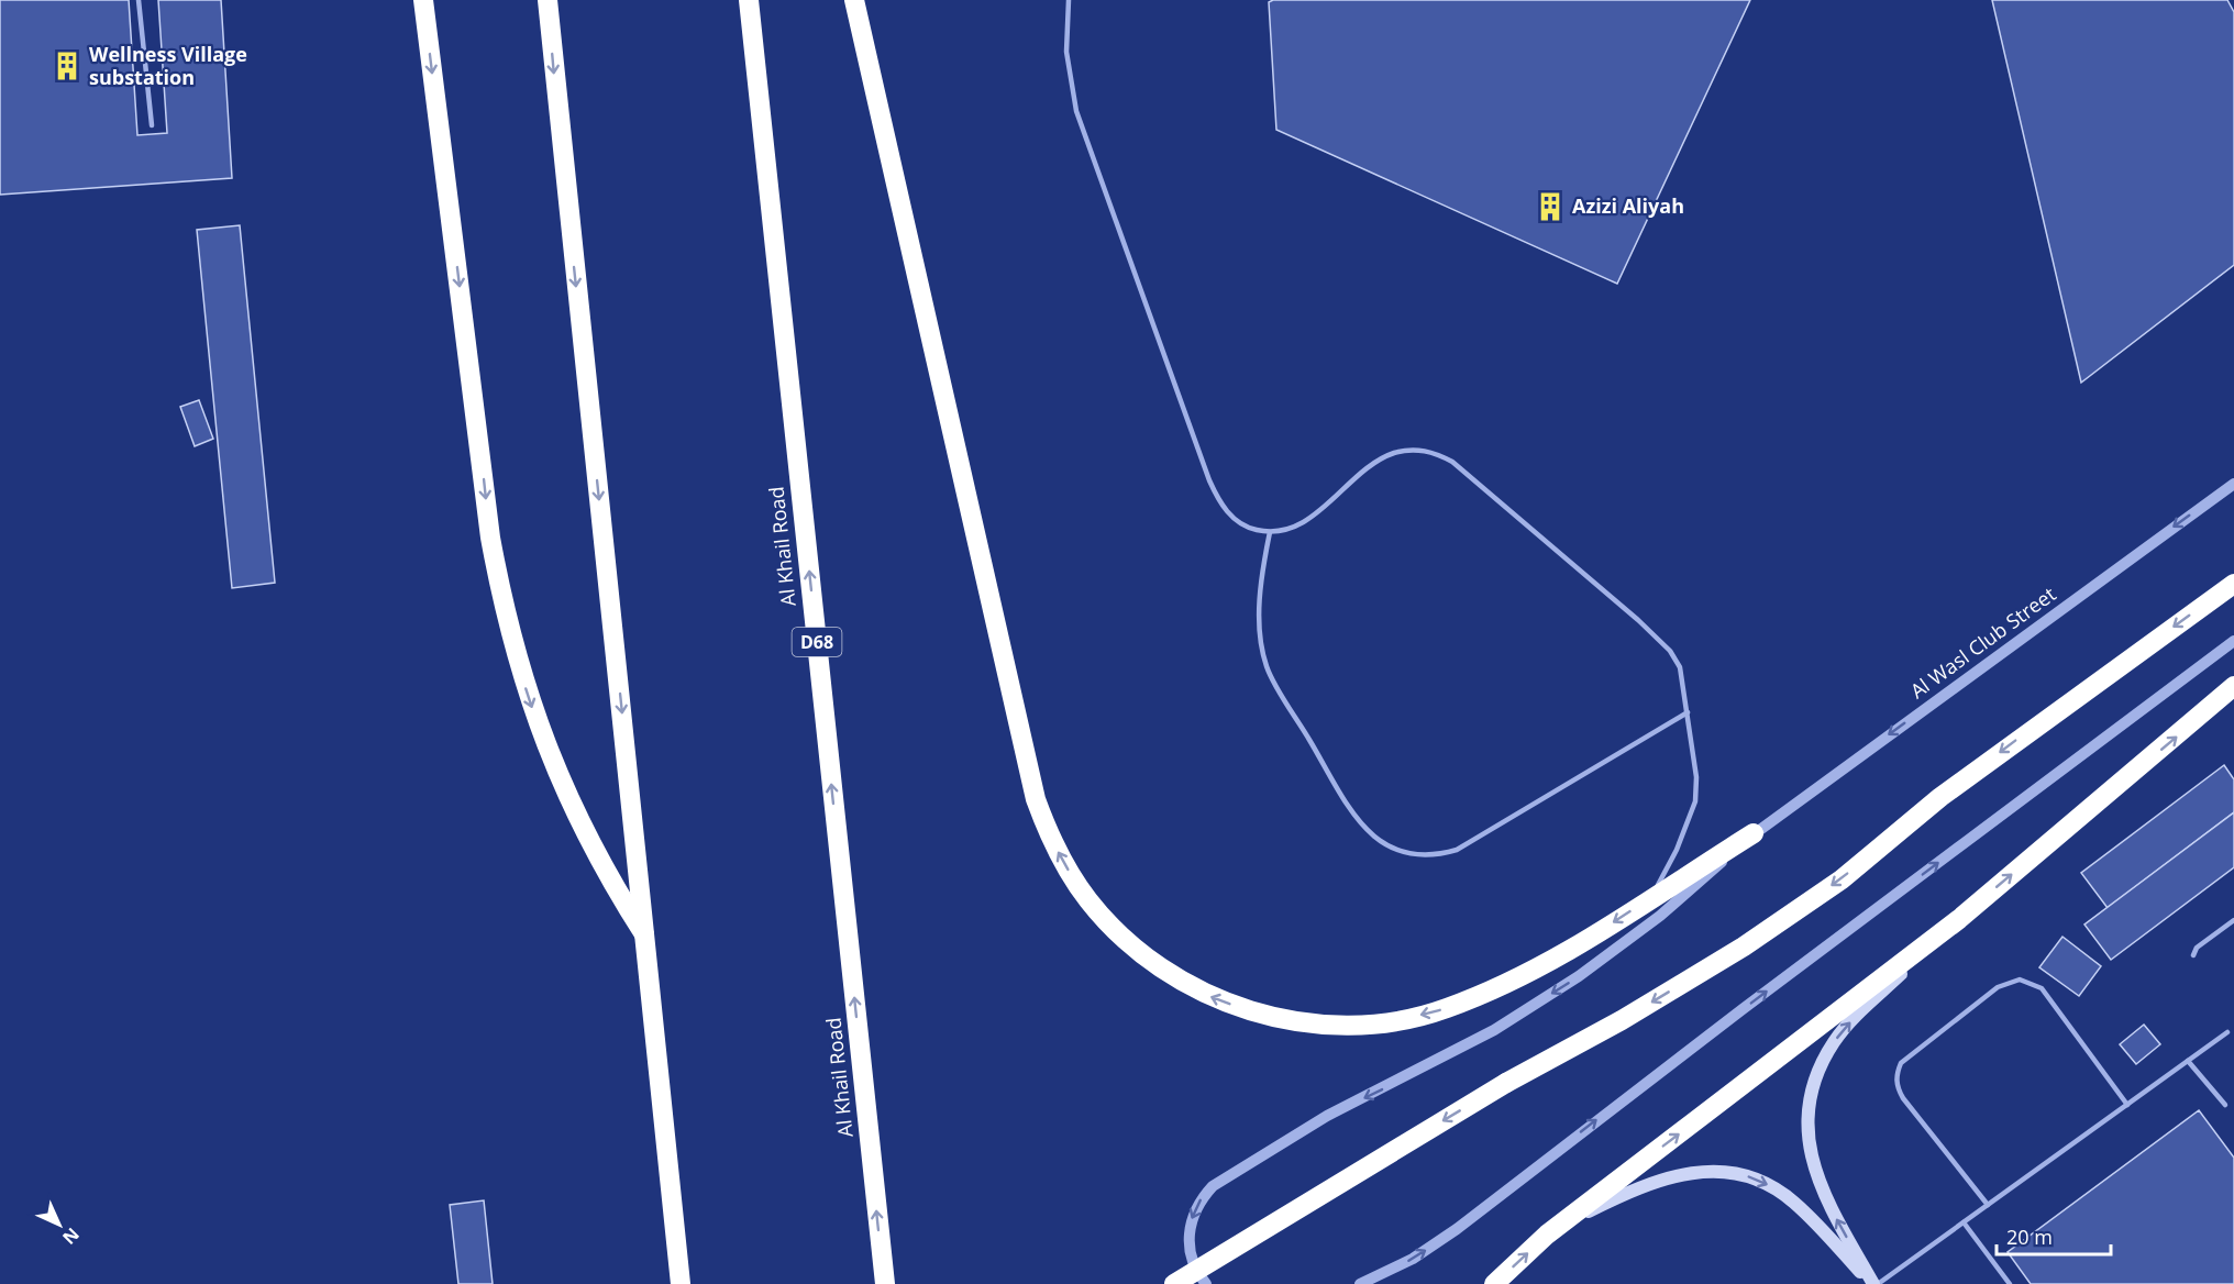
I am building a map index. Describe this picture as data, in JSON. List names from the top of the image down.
{
  "streets": {
    "highway": ["Al Khail Road", "D68"],
    "street": ["Al Wasl Club Street"]
  },
  "one_way": ["Al Khail Road", "Al Wasl Club Street"],
  "places": {
    "building": ["Wellness Village substation", "Azizi Aliyah"]
  },
  "scale_bar": "20 m",
  "north": "bottom right"
}
